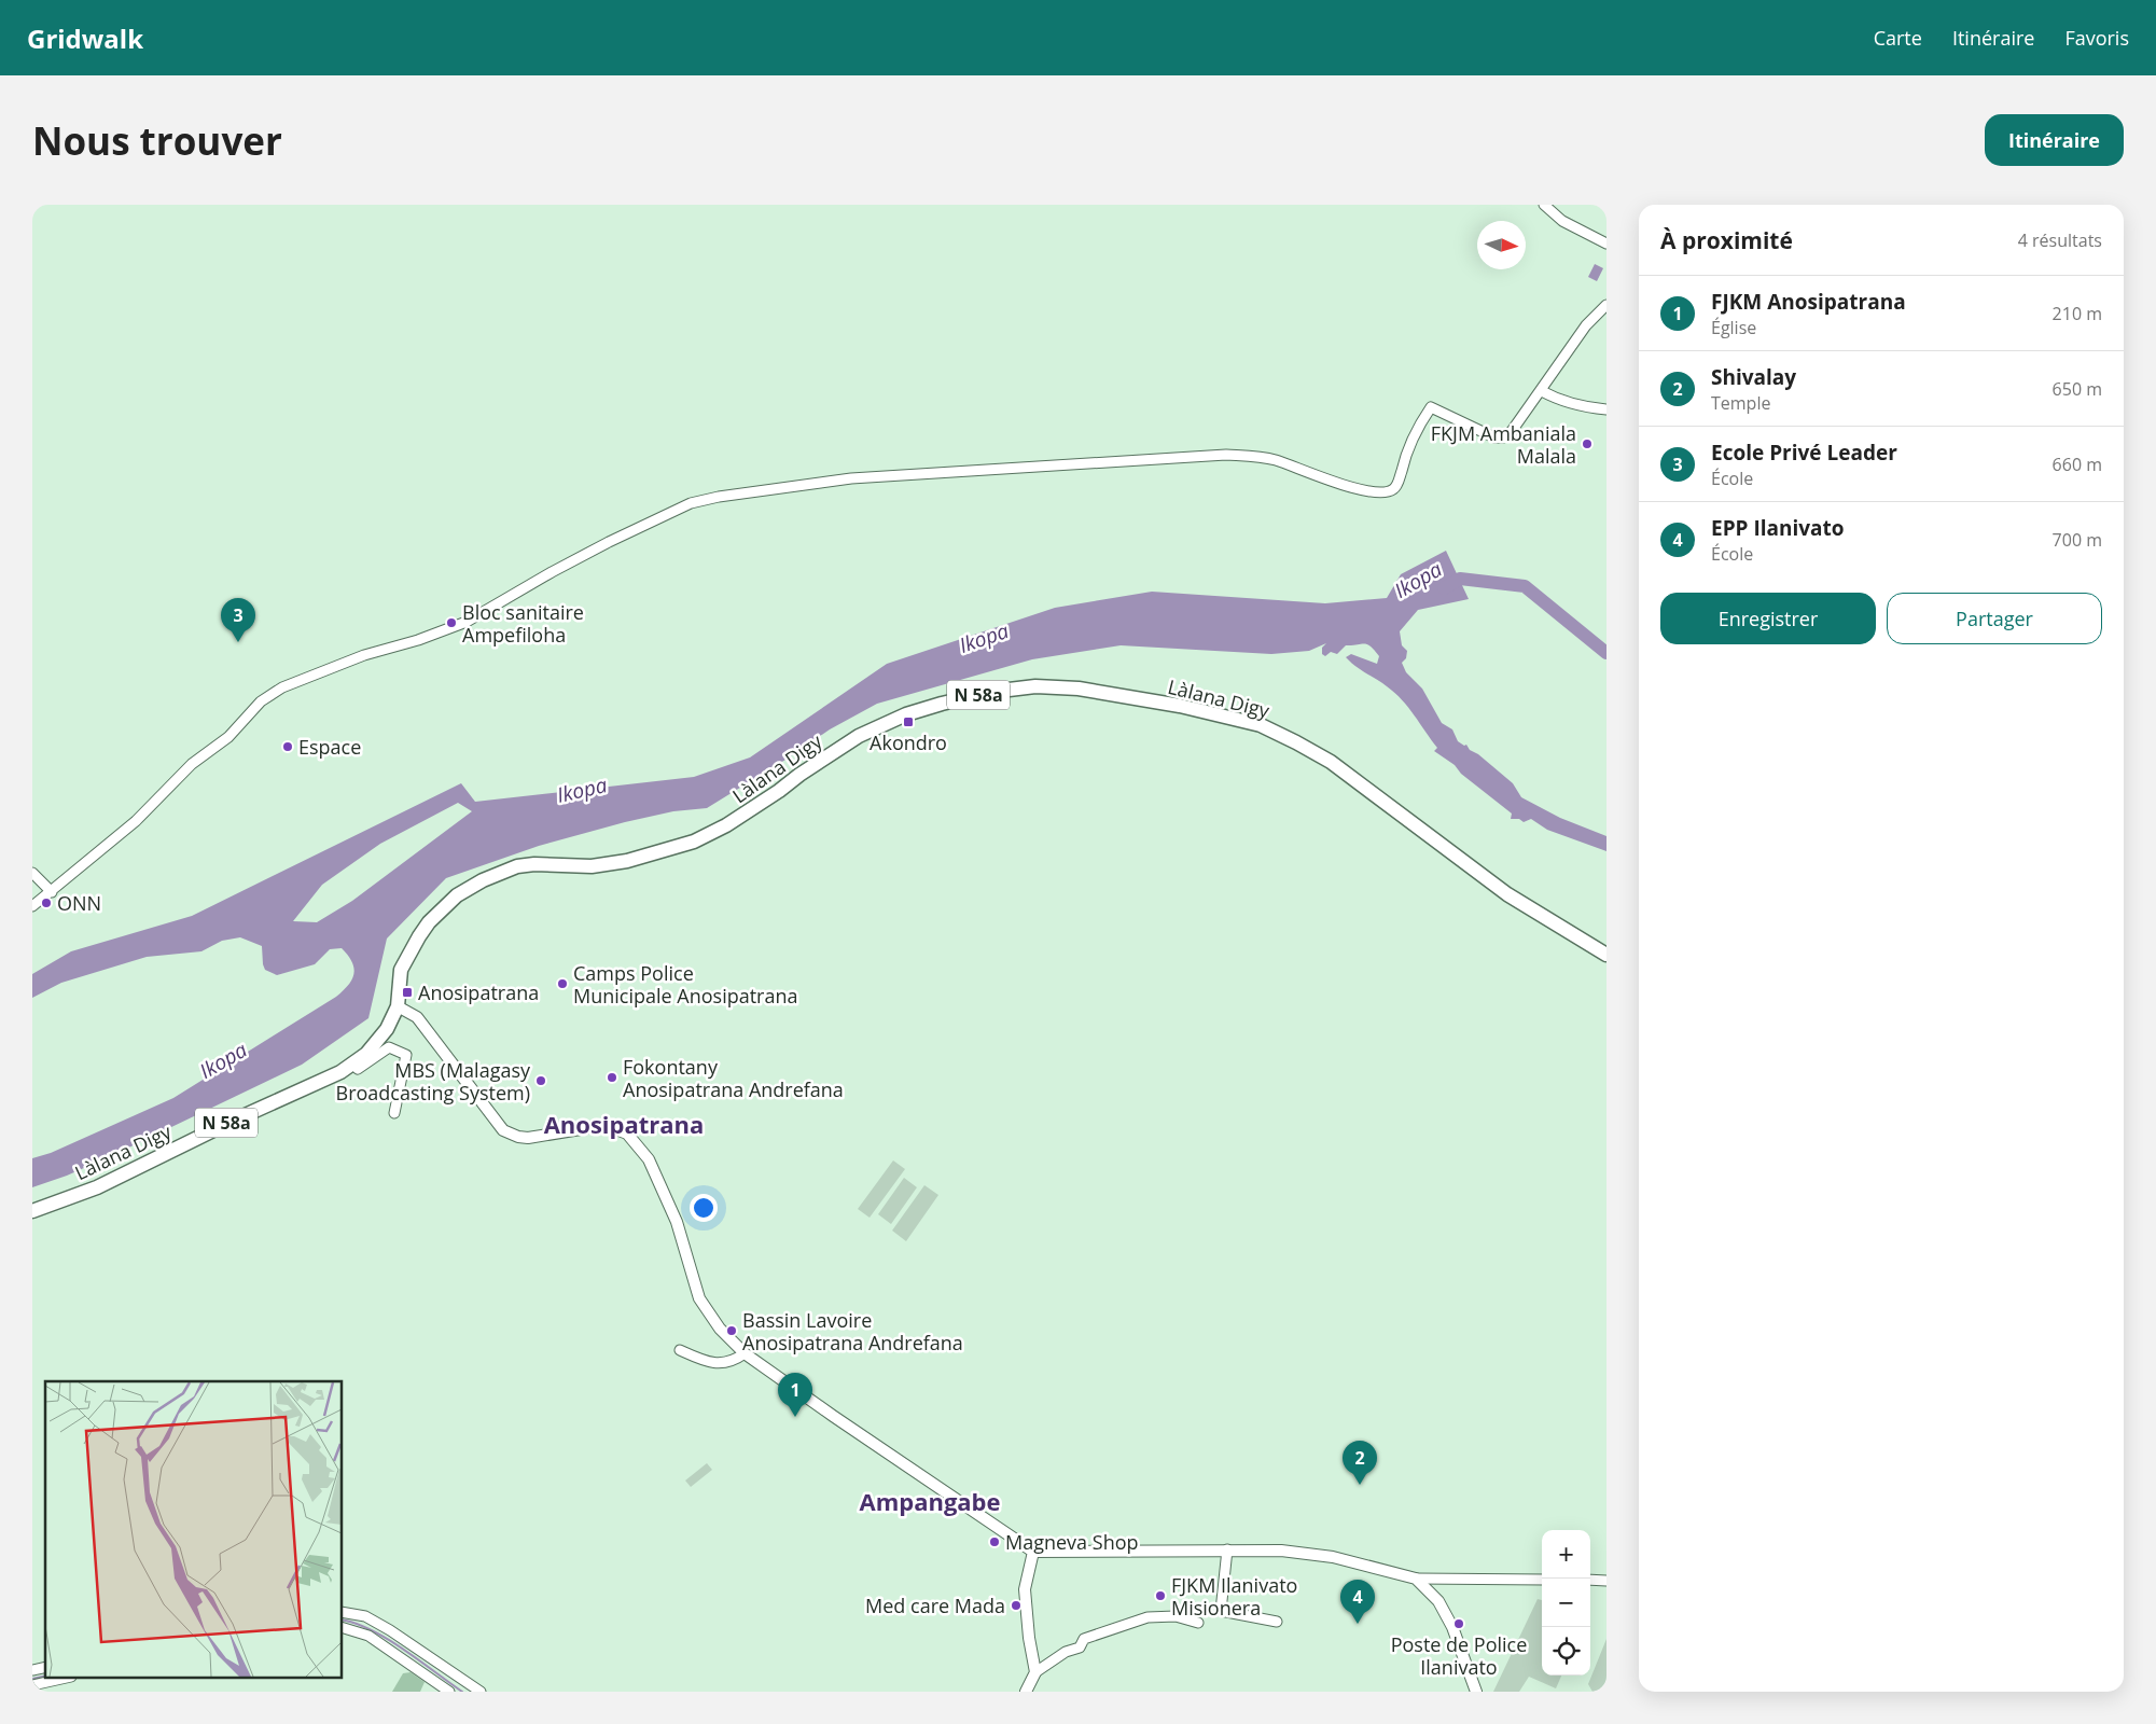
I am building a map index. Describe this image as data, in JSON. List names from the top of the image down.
{
  "streets": {
    "main road": ["N 58a", "Làlana Digy"]
  },
  "districts": ["Anosipatrana", "Ampangabe"],
  "water": ["Ikopa"],
  "places": {
    "other": [
      "FKJM Ambaniala Malala",
      "Bloc sanitaire Ampefiloha",
      "Espace",
      "ONN",
      "Camps Police Municipale Anosipatrana",
      "Fokontany Anosipatrana Andrefana",
      "MBS (Malagasy Broadcasting System)",
      "Bassin Lavoire Anosipatrana Andrefana",
      "Magneva Shop",
      "FJKM Ilanivato Misionera",
      "Med care Mada",
      "Poste de Police Ilanivato"
    ],
    "transit": ["Akondro", "Anosipatrana"]
  },
  "north": "right",
  "page": {
    "header": "Gridwalk",
    "nav": ["Carte", "Itinéraire", "Favoris"],
    "buttons": [
      "Itinéraire",
      ["Enregistrer", "Partager"]
    ],
    "title": "Nous trouver",
    "heading": ["À proximité", "4 résultats"],
    "list": [
      {
        "mark": "1",
        "name": "FJKM Anosipatrana",
        "note": "Église",
        "value": "210 m"
      },
      {
        "mark": "2",
        "name": "Shivalay",
        "note": "Temple",
        "value": "650 m"
      },
      {
        "mark": "3",
        "name": "Ecole Privé Leader",
        "note": "École",
        "value": "660 m"
      },
      {
        "mark": "4",
        "name": "EPP Ilanivato",
        "note": "École",
        "value": "700 m"
      }
    ],
    "pins": [
      "3",
      "1",
      "2",
      "4"
    ],
    "map_buttons": ["+", "−"]
  }
}
